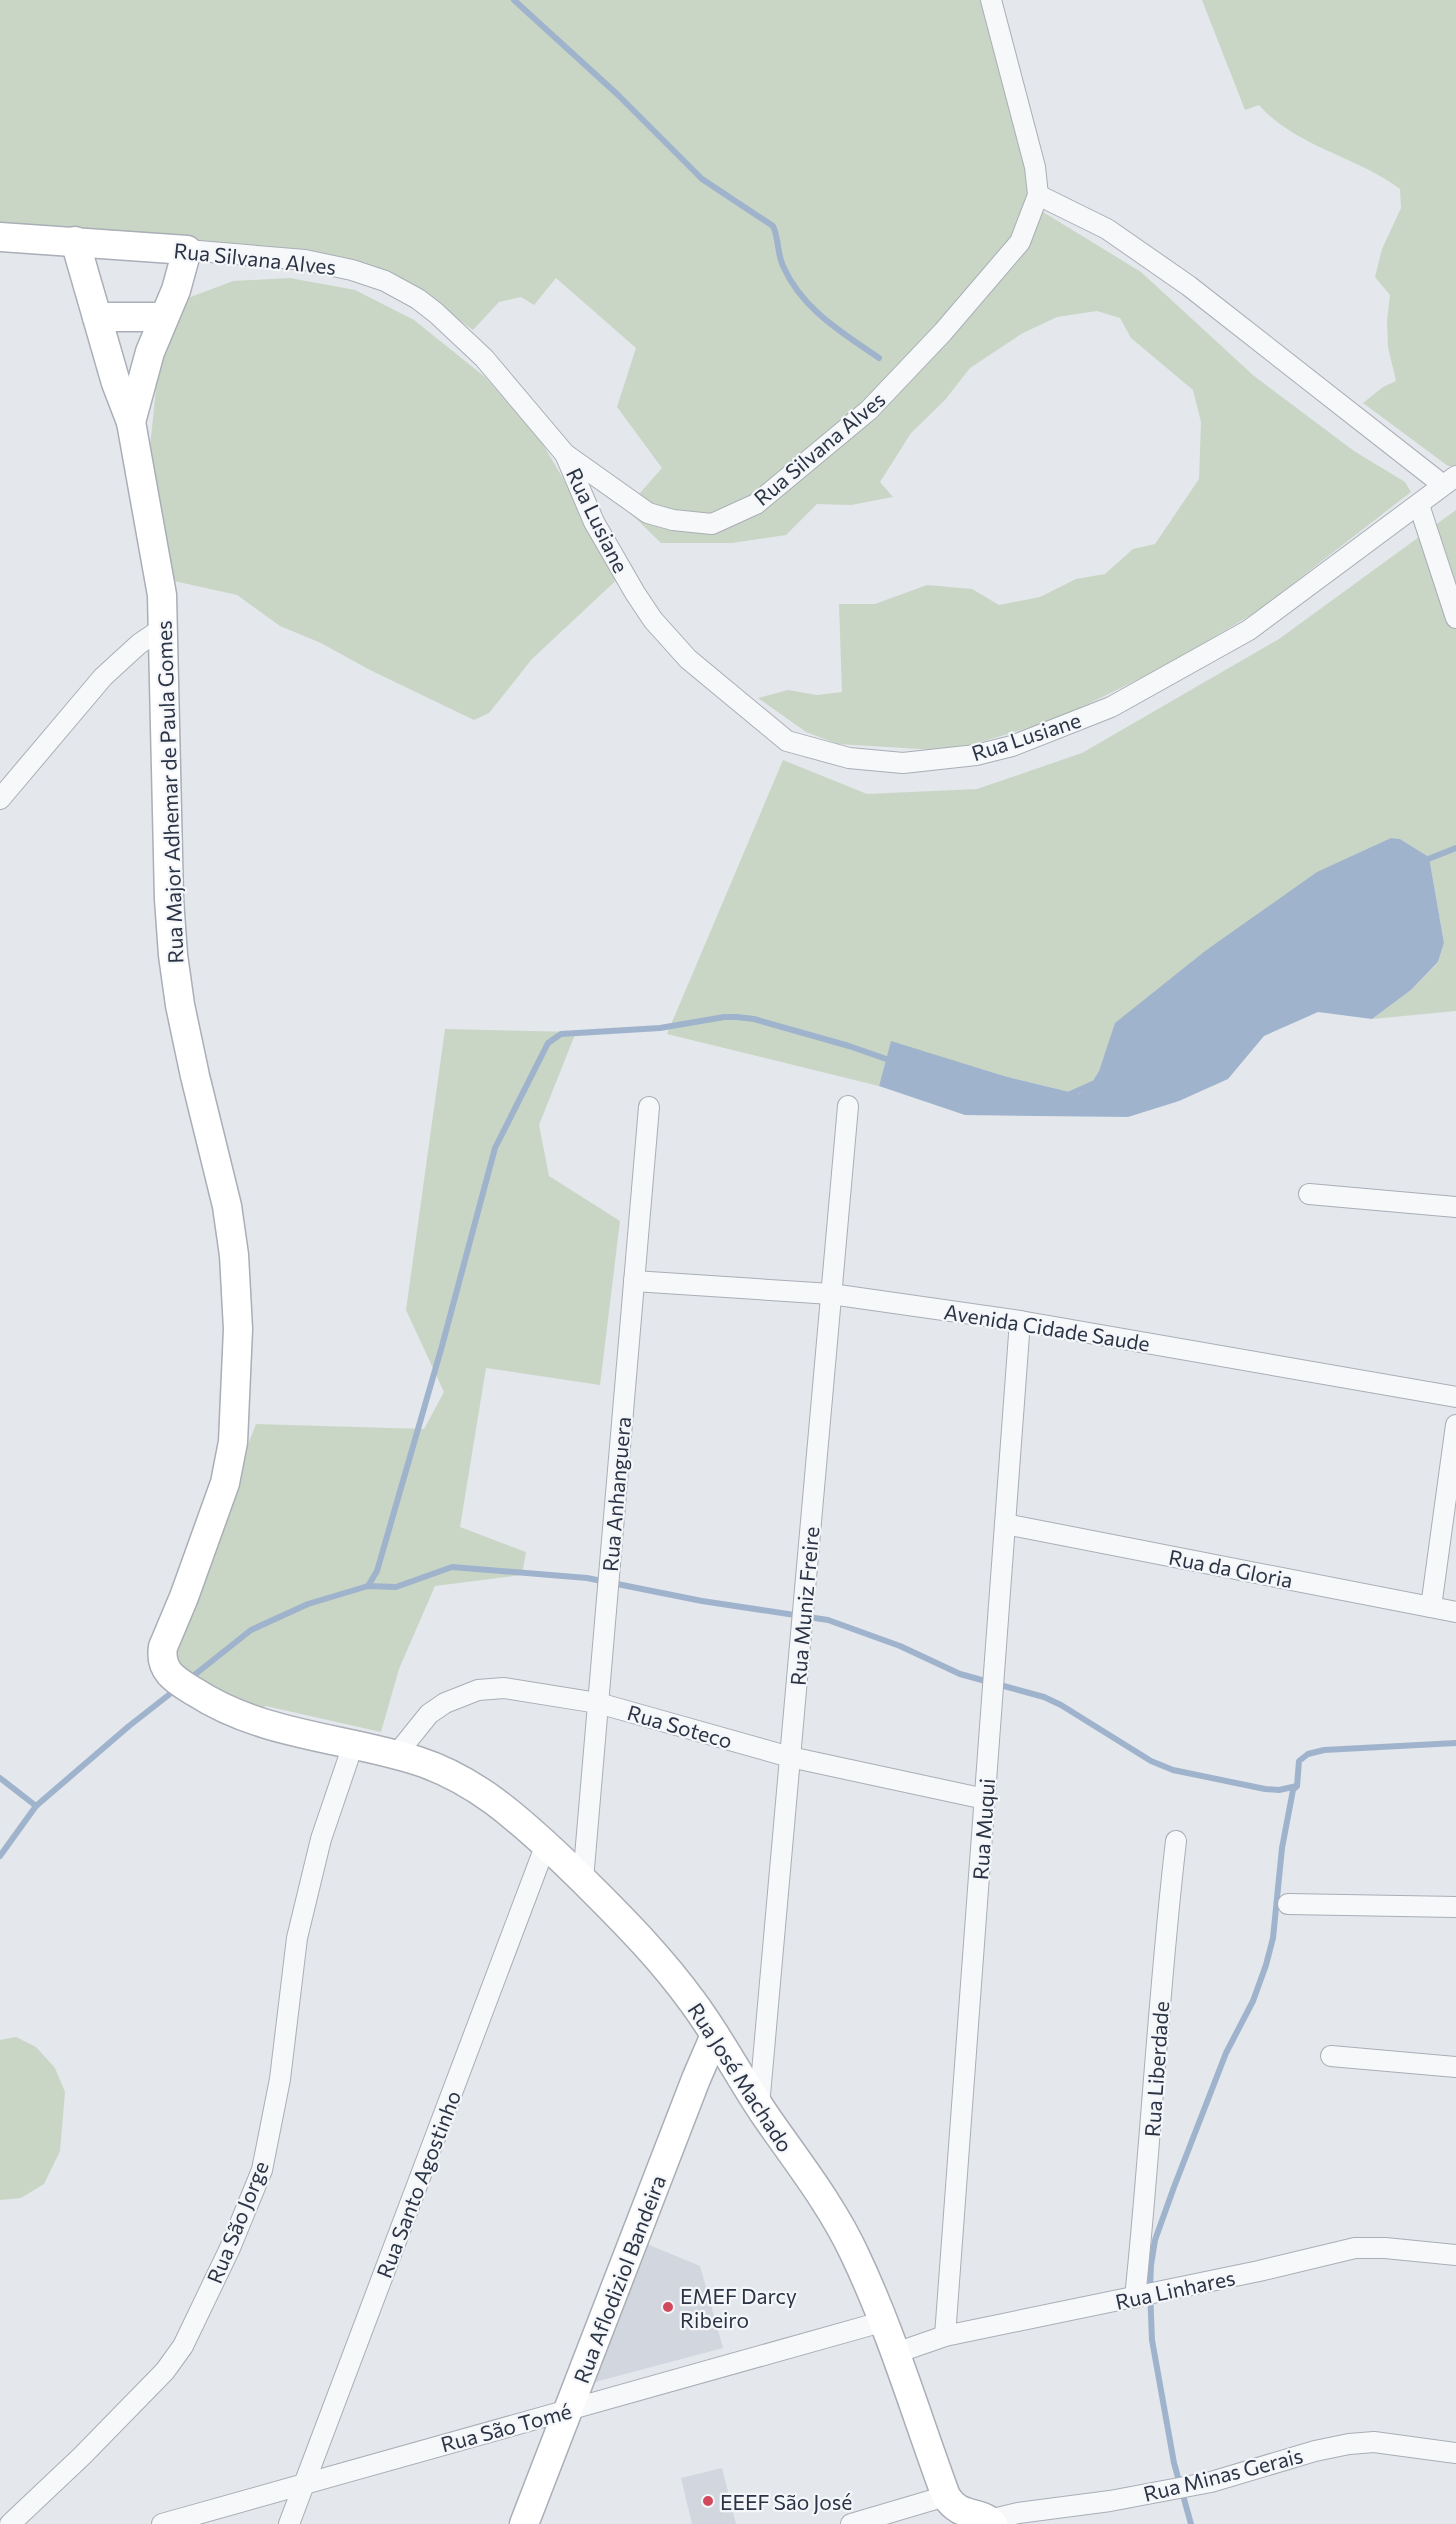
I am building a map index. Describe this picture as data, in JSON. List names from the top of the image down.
{
  "streets": {
    "street": [
      "Rua Silvana Alves",
      "Rua Lusiane",
      "Rua Major Adhemar de Paula Gomes",
      "Avenida Cidade Saude",
      "Rua Anhanguera",
      "Rua da Gloria",
      "Rua Muniz Freire",
      "Rua Soteco",
      "Rua Muqui",
      "Rua Liberdade",
      "Rua José Machado",
      "Rua Santo Agostinho",
      "Rua São Jorge",
      "Rua Aflodiziol Bandeira",
      "Rua Linhares",
      "Rua São Tomé",
      "Rua Minas Gerais"
    ]
  },
  "crossings": [
    ["Rua Silvana Alves", "Rua Lusiane"],
    ["Rua Silvana Alves", "Rua Major Adhemar de Paula Gomes"],
    ["Rua Major Adhemar de Paula Gomes", "Rua José Machado"],
    ["Avenida Cidade Saude", "Rua Anhanguera"],
    ["Avenida Cidade Saude", "Rua Muniz Freire"],
    ["Avenida Cidade Saude", "Rua Muqui"],
    ["Rua Anhanguera", "Rua Soteco"],
    ["Rua Anhanguera", "Rua José Machado"],
    ["Rua da Gloria", "Rua Muqui"],
    ["Rua Muniz Freire", "Rua Soteco"],
    ["Rua Muniz Freire", "Rua José Machado"],
    ["Rua Soteco", "Rua Muqui"],
    ["Rua Soteco", "Rua José Machado"],
    ["Rua Muqui", "Rua Linhares"],
    ["Rua Liberdade", "Rua Linhares"],
    ["Rua José Machado", "Rua Santo Agostinho"],
    ["Rua José Machado", "Rua São Jorge"],
    ["Rua José Machado", "Rua Aflodiziol Bandeira"],
    ["Rua José Machado", "Rua Linhares"],
    ["Rua José Machado", "Rua São Tomé"],
    ["Rua Santo Agostinho", "Rua São Tomé"],
    ["Rua Aflodiziol Bandeira", "Rua São Tomé"]
  ],
  "places": ["EMEF Darcy Ribeiro", "EEEF São José"]
}
